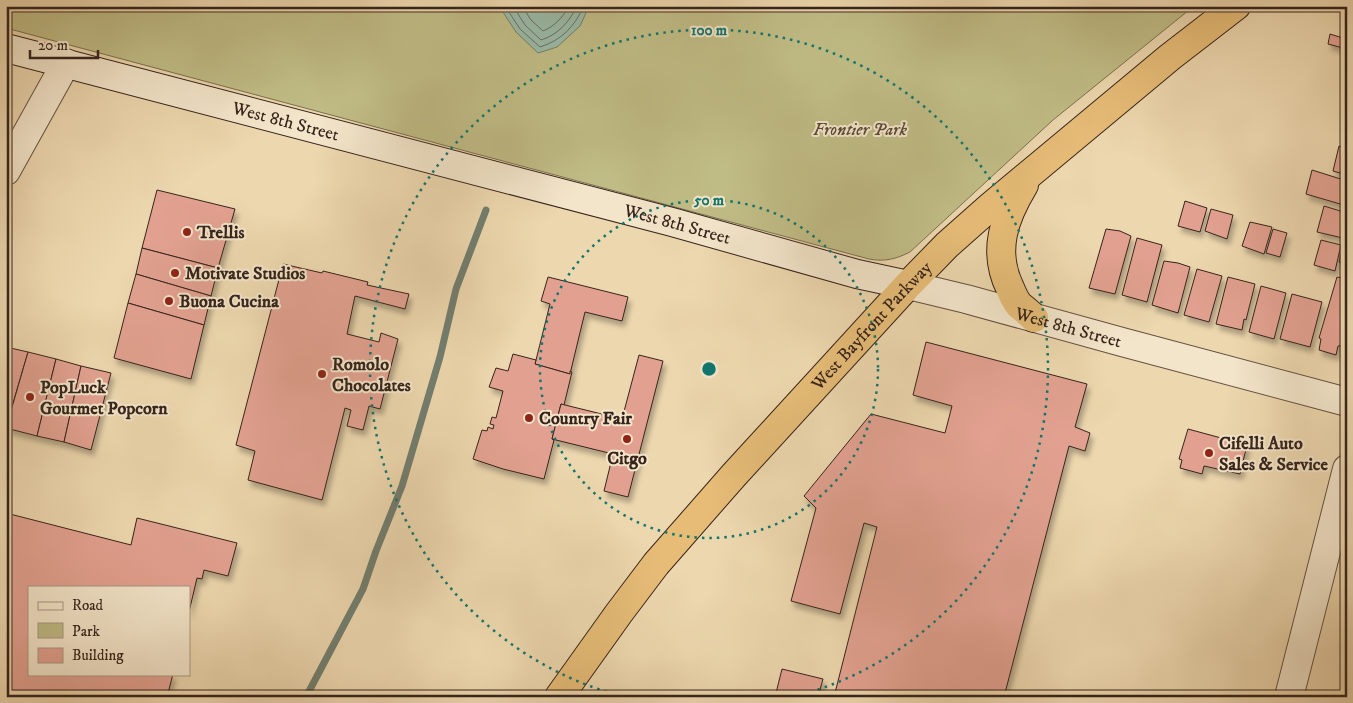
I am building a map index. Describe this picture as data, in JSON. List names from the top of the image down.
{
  "streets": {
    "highway": ["West Bayfront Parkway"],
    "main road": ["West 8th Street"]
  },
  "crossings": [
    ["West 8th Street", "West Bayfront Parkway"]
  ],
  "parks": ["Frontier Park"],
  "places": [
    "Trellis",
    "Motivate Studios",
    "Buona Cucina",
    "Romolo Chocolates",
    "PopLuck Gourmet Popcorn",
    "Country Fair",
    "Citgo",
    "Cifelli Auto Sales & Service"
  ],
  "legend": ["Road", "Park", "Building"],
  "scale_bar": "20 m",
  "rings": ["100 m", "50 m"]
}
